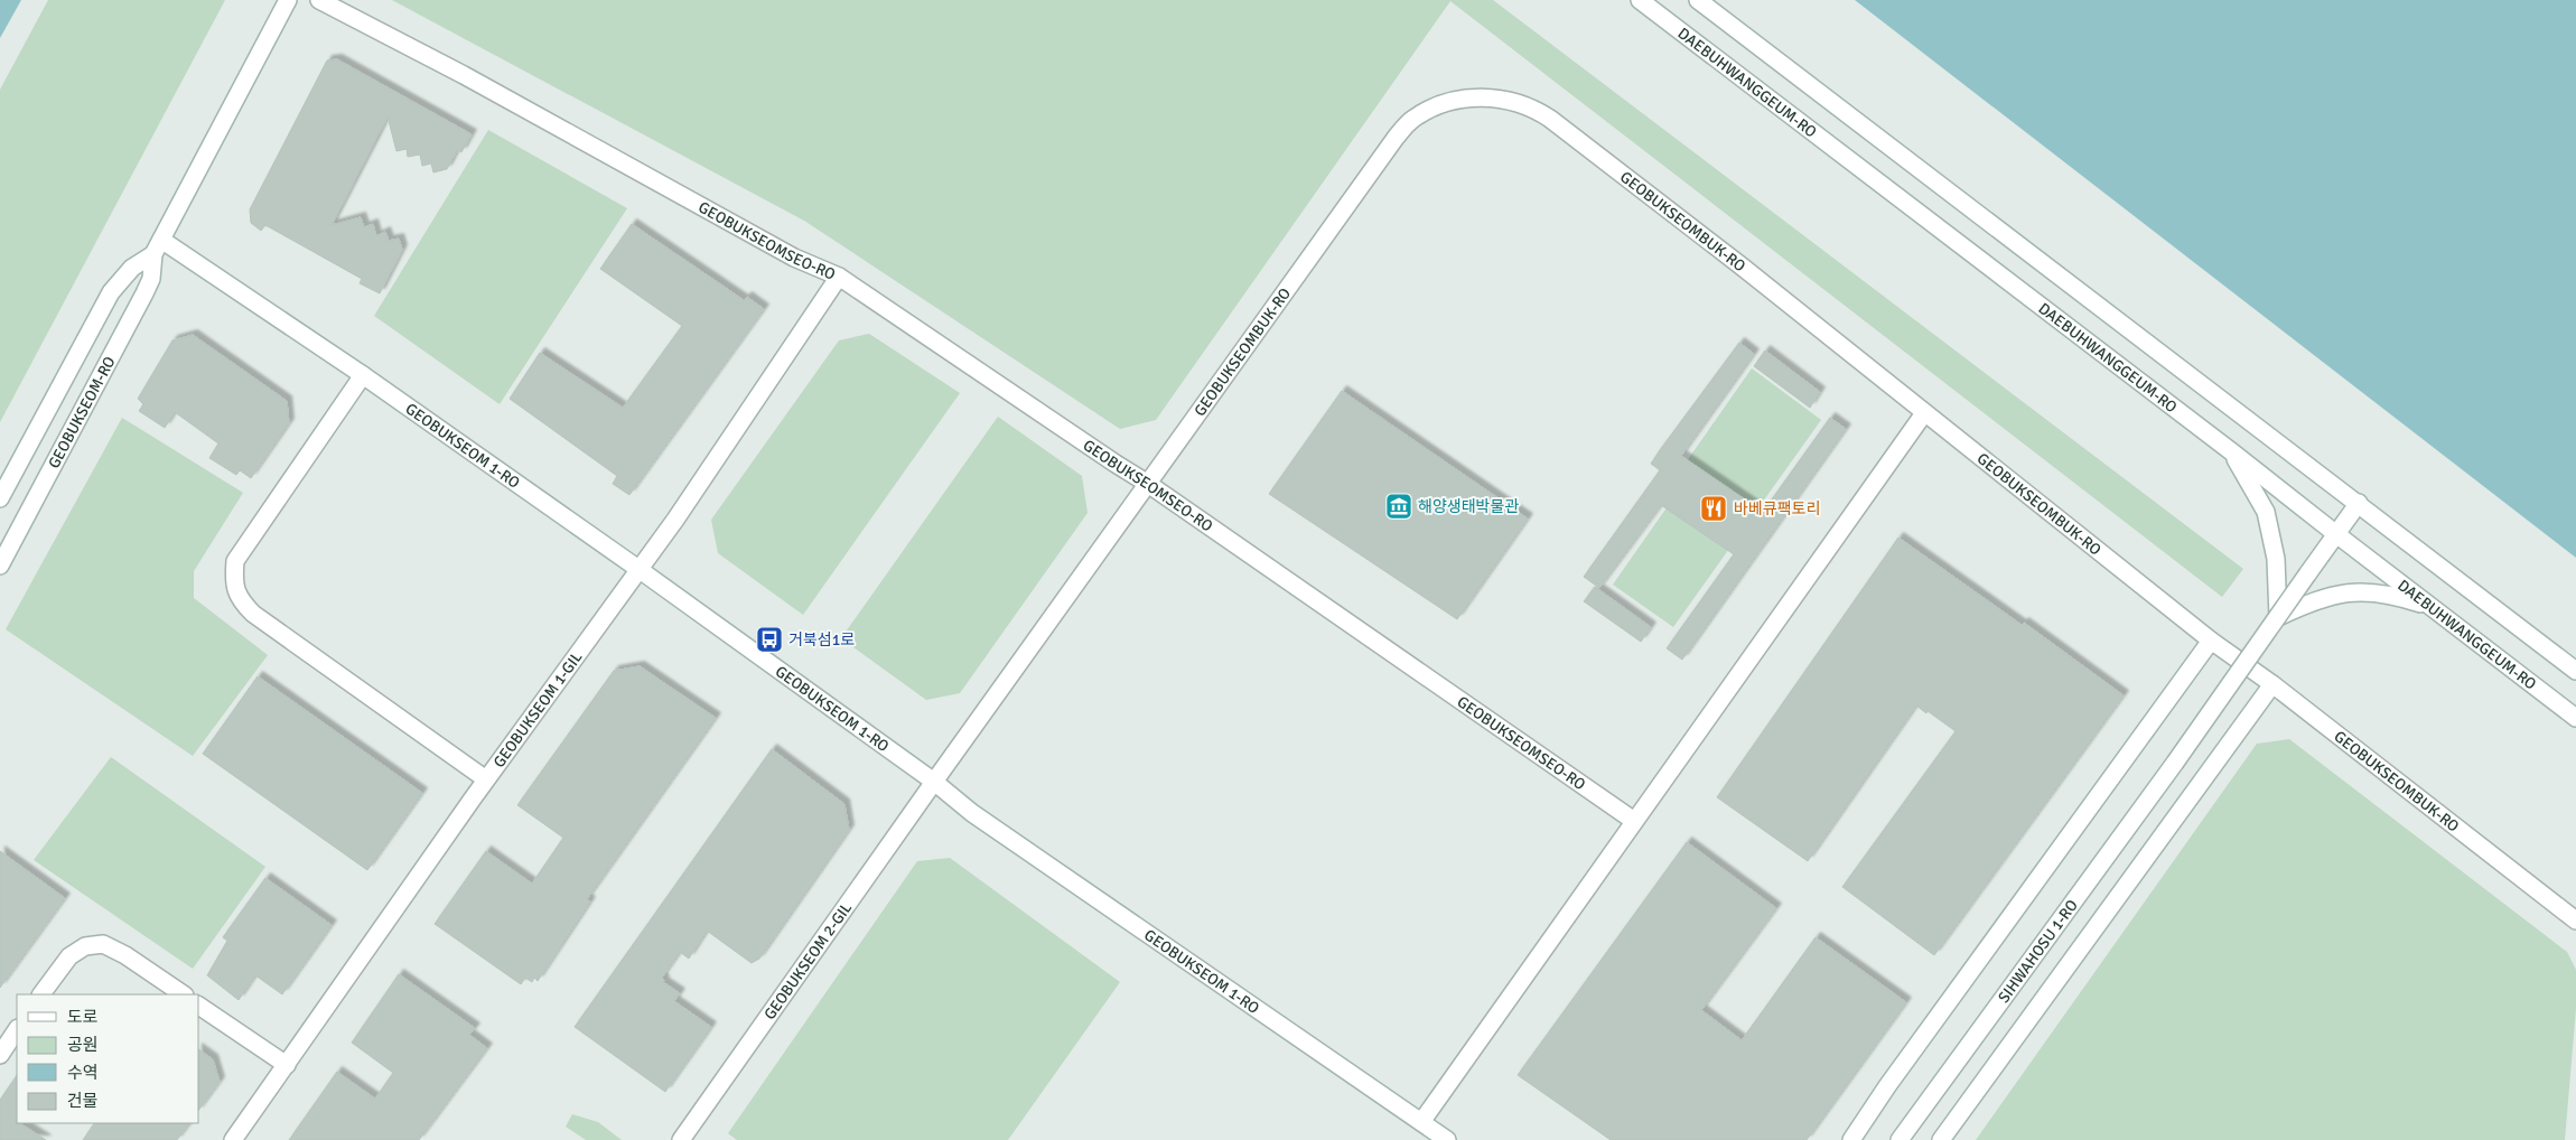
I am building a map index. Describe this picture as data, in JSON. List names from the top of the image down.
{
  "streets": {
    "street": [
      "DAEBUHWANGGEUM-RO",
      "GEOBUKSEOMBUK-RO",
      "GEOBUKSEOMSEO-RO",
      "GEOBUKSEOM-RO",
      "GEOBUKSEOM 1-RO",
      "GEOBUKSEOM 1-GIL",
      "SIHWAHOSU 1-RO",
      "GEOBUKSEOM 2-GIL"
    ]
  },
  "crossings": [
    ["DAEBUHWANGGEUM-RO", "SIHWAHOSU 1-RO"],
    ["GEOBUKSEOMBUK-RO", "GEOBUKSEOMSEO-RO"],
    ["GEOBUKSEOMBUK-RO", "GEOBUKSEOM 1-RO"],
    ["GEOBUKSEOMBUK-RO", "GEOBUKSEOM 2-GIL"],
    ["GEOBUKSEOMSEO-RO", "GEOBUKSEOM 1-GIL"],
    ["GEOBUKSEOM-RO", "GEOBUKSEOM 1-RO"],
    ["GEOBUKSEOM 1-RO", "GEOBUKSEOM 1-GIL"],
    ["GEOBUKSEOM 1-RO", "GEOBUKSEOM 2-GIL"]
  ],
  "places": {
    "museum": ["해양생태박물관"],
    "restaurant": ["바베큐팩토리"],
    "bus stop": ["거북섬1로"]
  },
  "legend": [
    "도로",
    "공원",
    "수역",
    "건물"
  ]
}
